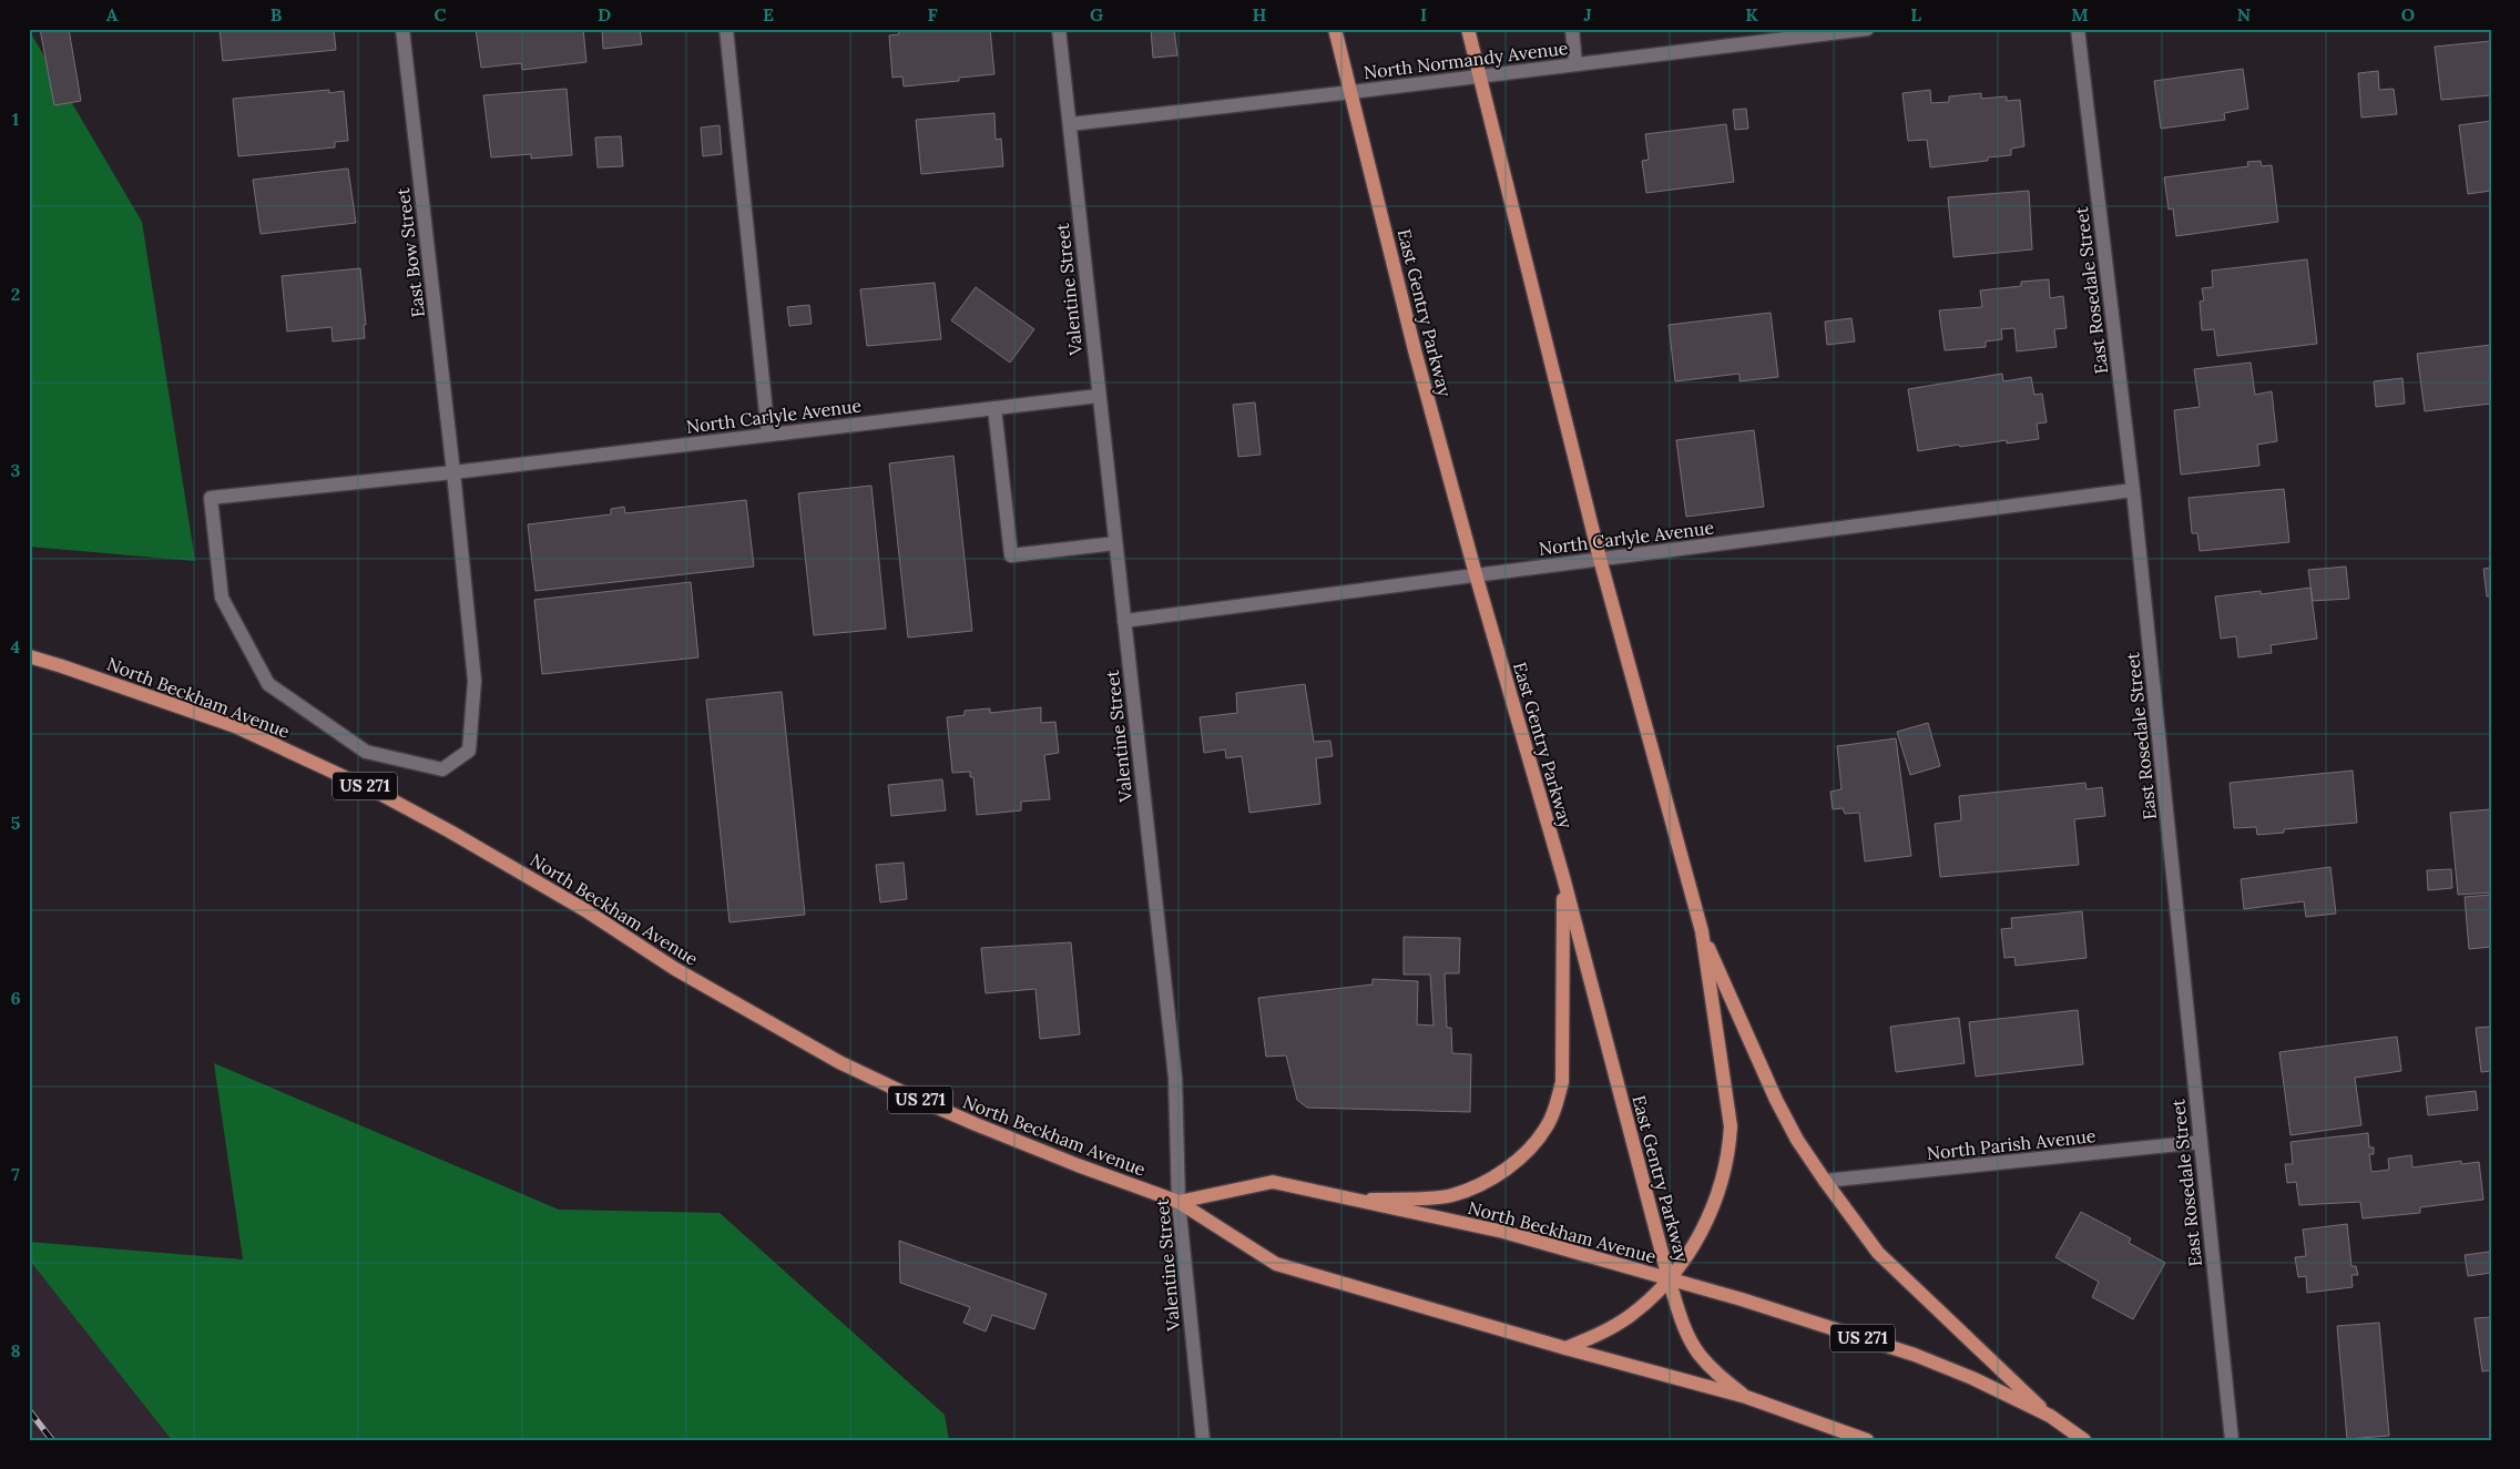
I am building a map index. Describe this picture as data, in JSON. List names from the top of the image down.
{
  "streets": {
    "main road": ["East Gentry Parkway", "North Beckham Avenue", "US 271"],
    "street": [
      "North Normandy Avenue",
      "East Bow Street",
      "Valentine Street",
      "East Rosedale Street",
      "North Carlyle Avenue",
      "North Parish Avenue"
    ]
  },
  "crossings": [
    ["North Normandy Avenue", "Valentine Street"],
    ["North Normandy Avenue", "East Gentry Parkway"],
    ["East Bow Street", "North Carlyle Avenue"],
    ["Valentine Street", "North Carlyle Avenue"],
    ["Valentine Street", "North Beckham Avenue"],
    ["East Rosedale Street", "North Carlyle Avenue"],
    ["East Rosedale Street", "North Parish Avenue"],
    ["East Gentry Parkway", "North Carlyle Avenue"],
    ["East Gentry Parkway", "North Beckham Avenue"],
    ["North Beckham Avenue", "US 271"]
  ],
  "grid": {
    "columns": [
      "A",
      "B",
      "C",
      "D",
      "E",
      "F",
      "G",
      "H",
      "I",
      "J",
      "K",
      "L",
      "M",
      "N",
      "O"
    ],
    "rows": [
      "1",
      "2",
      "3",
      "4",
      "5",
      "6",
      "7",
      "8"
    ]
  }
}
